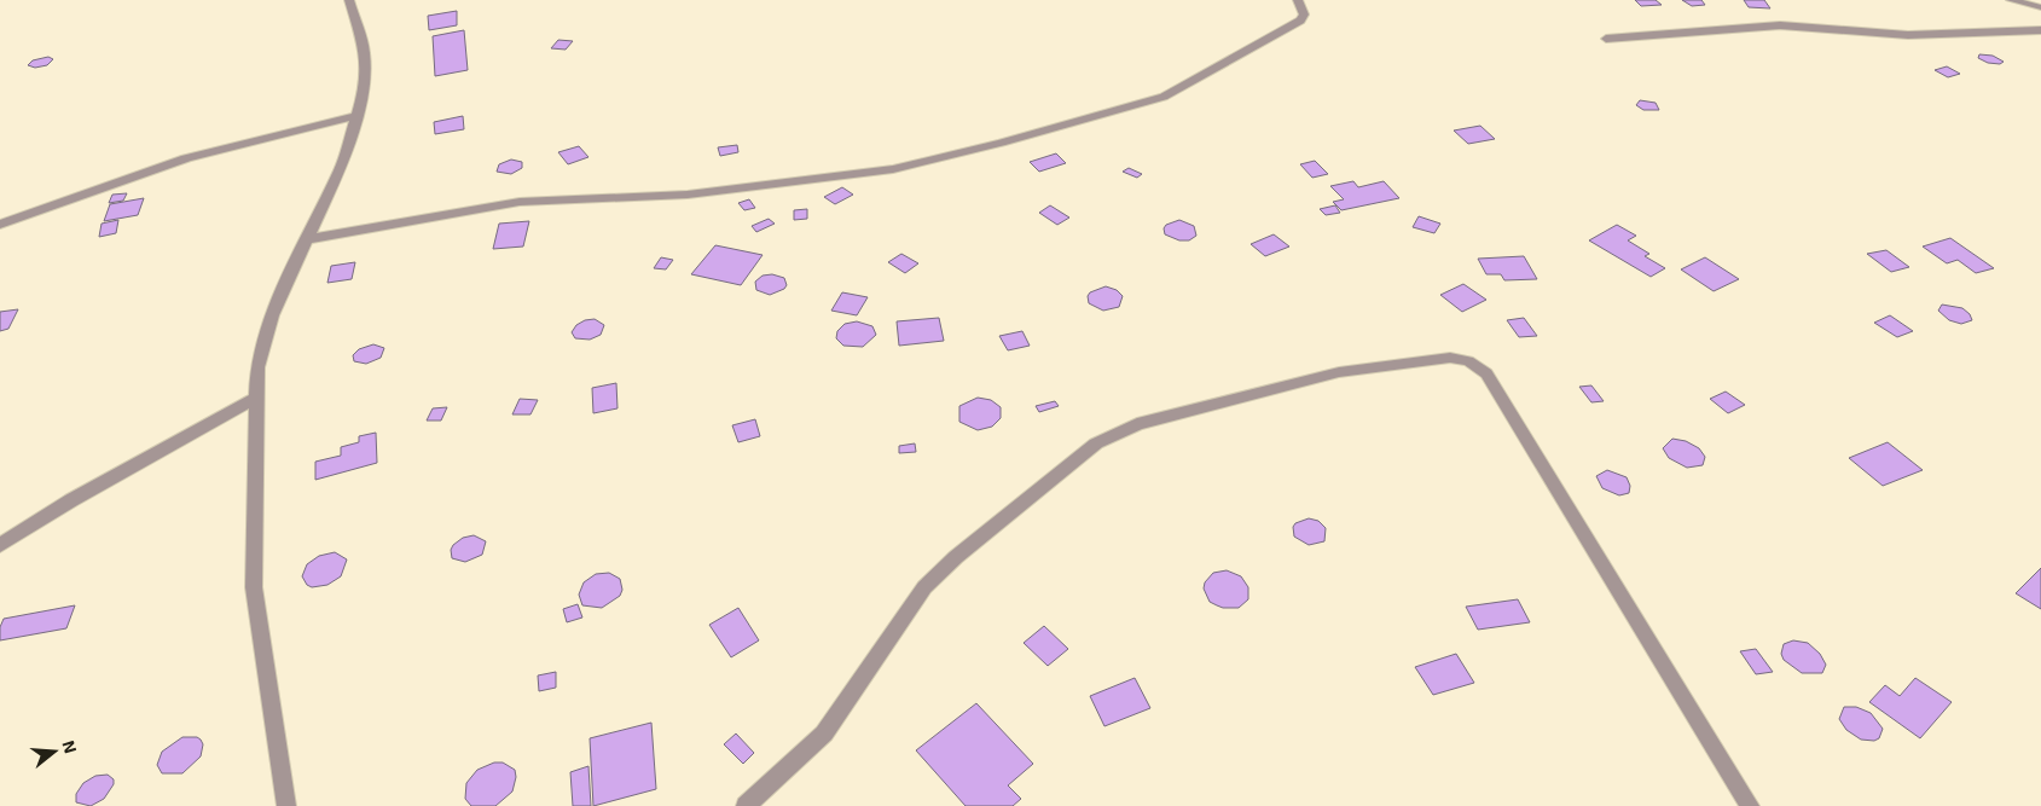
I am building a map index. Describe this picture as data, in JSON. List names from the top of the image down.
{
  "north": "right"
}
